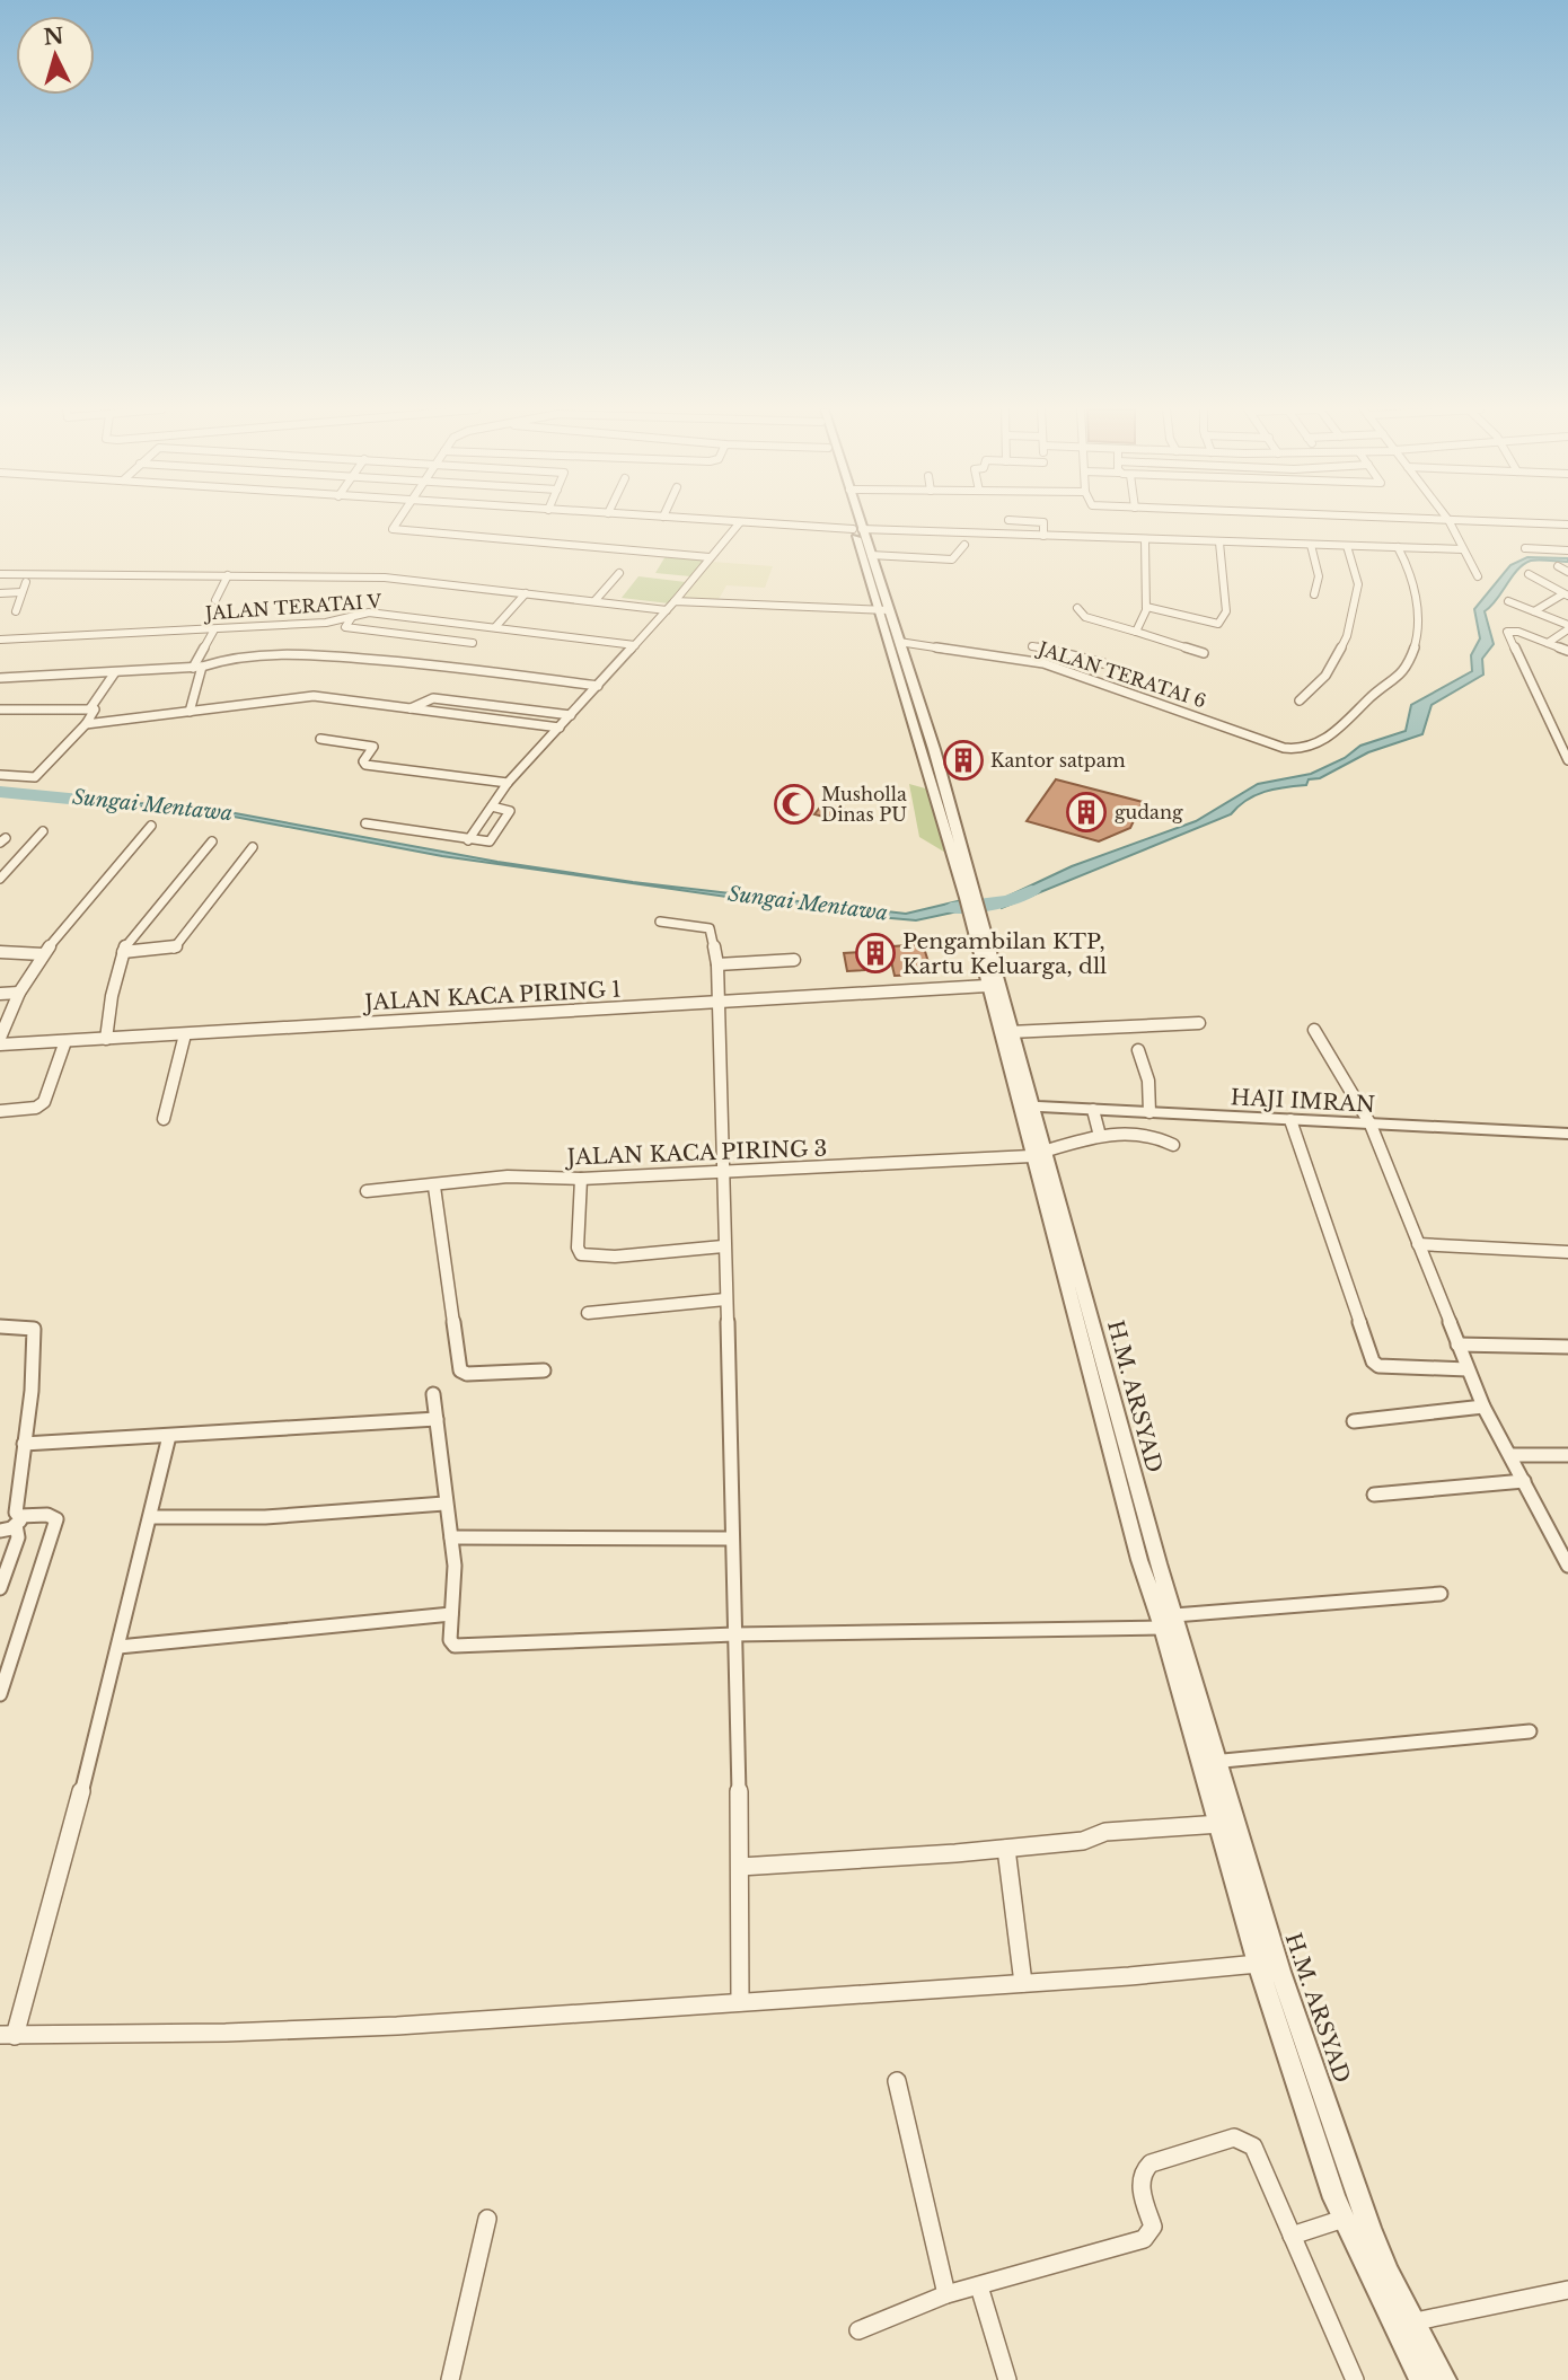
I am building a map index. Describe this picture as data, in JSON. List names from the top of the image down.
{
  "streets": {
    "street": [
      "JALAN TERATAI V",
      "JALAN TERATAI 6",
      "JALAN KACA PIRING 1",
      "HAJI IMRAN",
      "JALAN KACA PIRING 3",
      "H.M. ARSYAD"
    ]
  },
  "crossings": [
    ["JALAN TERATAI 6", "H.M. ARSYAD"],
    ["JALAN KACA PIRING 1", "H.M. ARSYAD"],
    ["HAJI IMRAN", "H.M. ARSYAD"],
    ["JALAN KACA PIRING 3", "H.M. ARSYAD"]
  ],
  "water": ["Sungai Mentawa"],
  "places": {
    "building": ["Kantor satpam", "gudang", "Pengambilan KTP, Kartu Keluarga, dll"],
    "mosque": ["Musholla Dinas PU"]
  },
  "north": "top"
}
